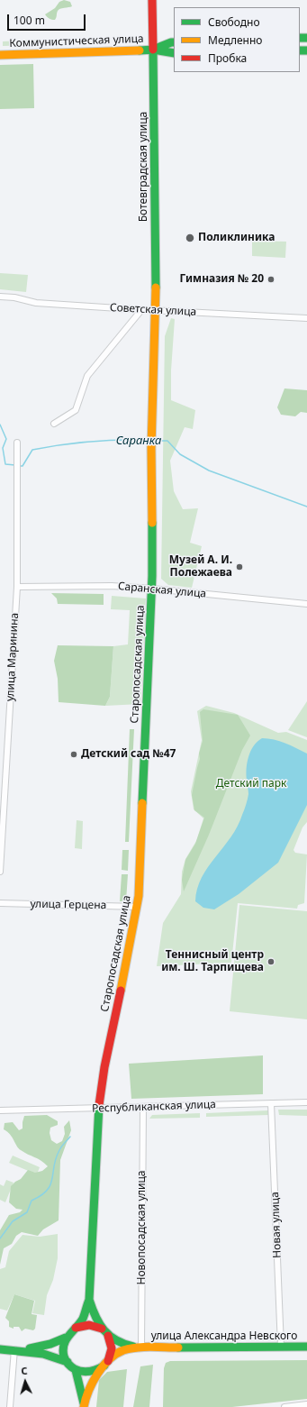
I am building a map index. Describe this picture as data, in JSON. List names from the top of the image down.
{
  "streets": {
    "main road": [
      "Коммунистическая улица",
      "Ботевградская улица",
      "Старопосадская улица",
      "улица Александра Невского"
    ],
    "street": [
      "Советская улица",
      "Саранская улица",
      "улица Маринина",
      "улица Герцена",
      "Республиканская улица",
      "Новая улица",
      "Новопосадская улица"
    ]
  },
  "crossings": [
    ["Коммунистическая улица", "Ботевградская улица"],
    ["Ботевградская улица", "Советская улица"],
    ["Ботевградская улица", "Саранская улица"],
    ["Ботевградская улица", "Старопосадская улица"],
    ["Саранская улица", "улица Маринина"],
    ["Саранская улица", "Старопосадская улица"],
    ["Старопосадская улица", "улица Герцена"],
    ["Старопосадская улица", "Республиканская улица"],
    ["Республиканская улица", "Новая улица"],
    ["Республиканская улица", "Новопосадская улица"],
    ["Новая улица", "улица Александра Невского"],
    ["Новопосадская улица", "улица Александра Невского"]
  ],
  "water": ["Саранка"],
  "parks": ["Детский парк"],
  "places": [
    "Поликлиника",
    "Гимназия № 20",
    "Музей А. И. Полежаева",
    "Детский сад №47",
    "Теннисный центр им. Ш. Тарпищева"
  ],
  "legend": ["Свободно", "Медленно", "Пробка"],
  "scale_bar": "100 m",
  "north": "top"
}
